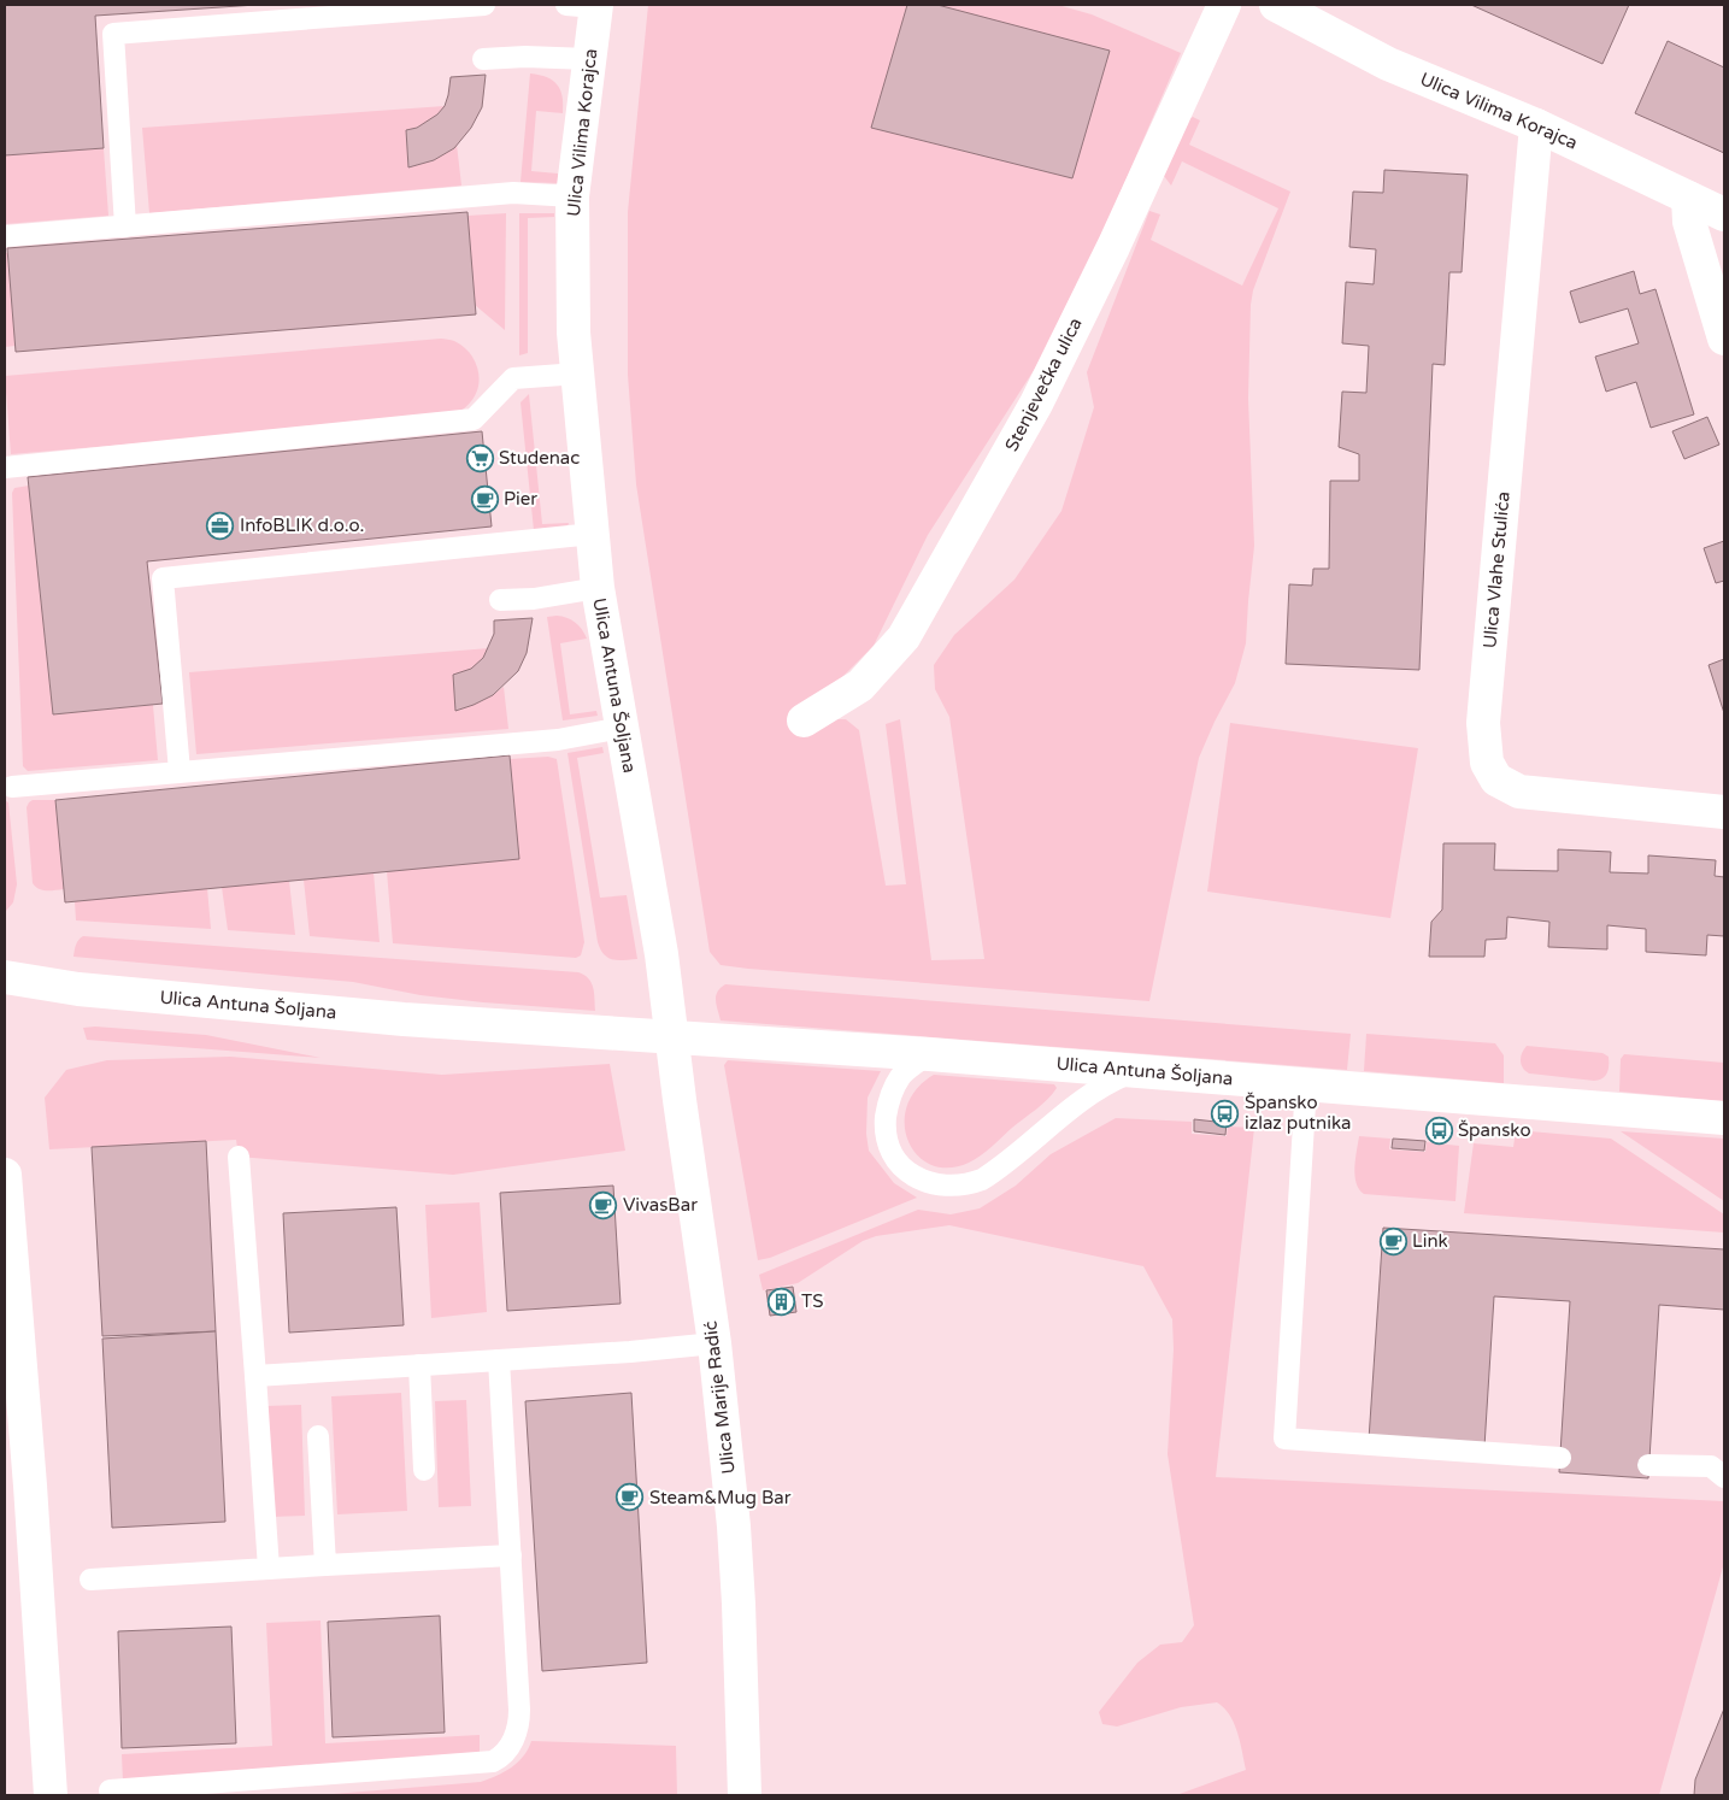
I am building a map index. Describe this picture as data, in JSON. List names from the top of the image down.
{
  "streets": {
    "street": [
      "Ulica Vilima Korajca",
      "Stenjevečka ulica",
      "Ulica Vlahe Stulića",
      "Ulica Antuna Šoljana",
      "Ulica Marije Radić"
    ]
  },
  "crossings": [
    ["Ulica Vilima Korajca", "Ulica Vlahe Stulića"],
    ["Ulica Vilima Korajca", "Ulica Antuna Šoljana"],
    ["Ulica Antuna Šoljana", "Ulica Marije Radić"]
  ],
  "places": {
    "supermarket": ["Studenac"],
    "cafe": [
      "Pier",
      "VivasBar",
      "Link",
      "Steam&Mug Bar"
    ],
    "office": ["InfoBLIK d.o.o."],
    "bus stop": ["Špansko izlaz putnika", "Špansko"],
    "building": ["TS"]
  }
}
